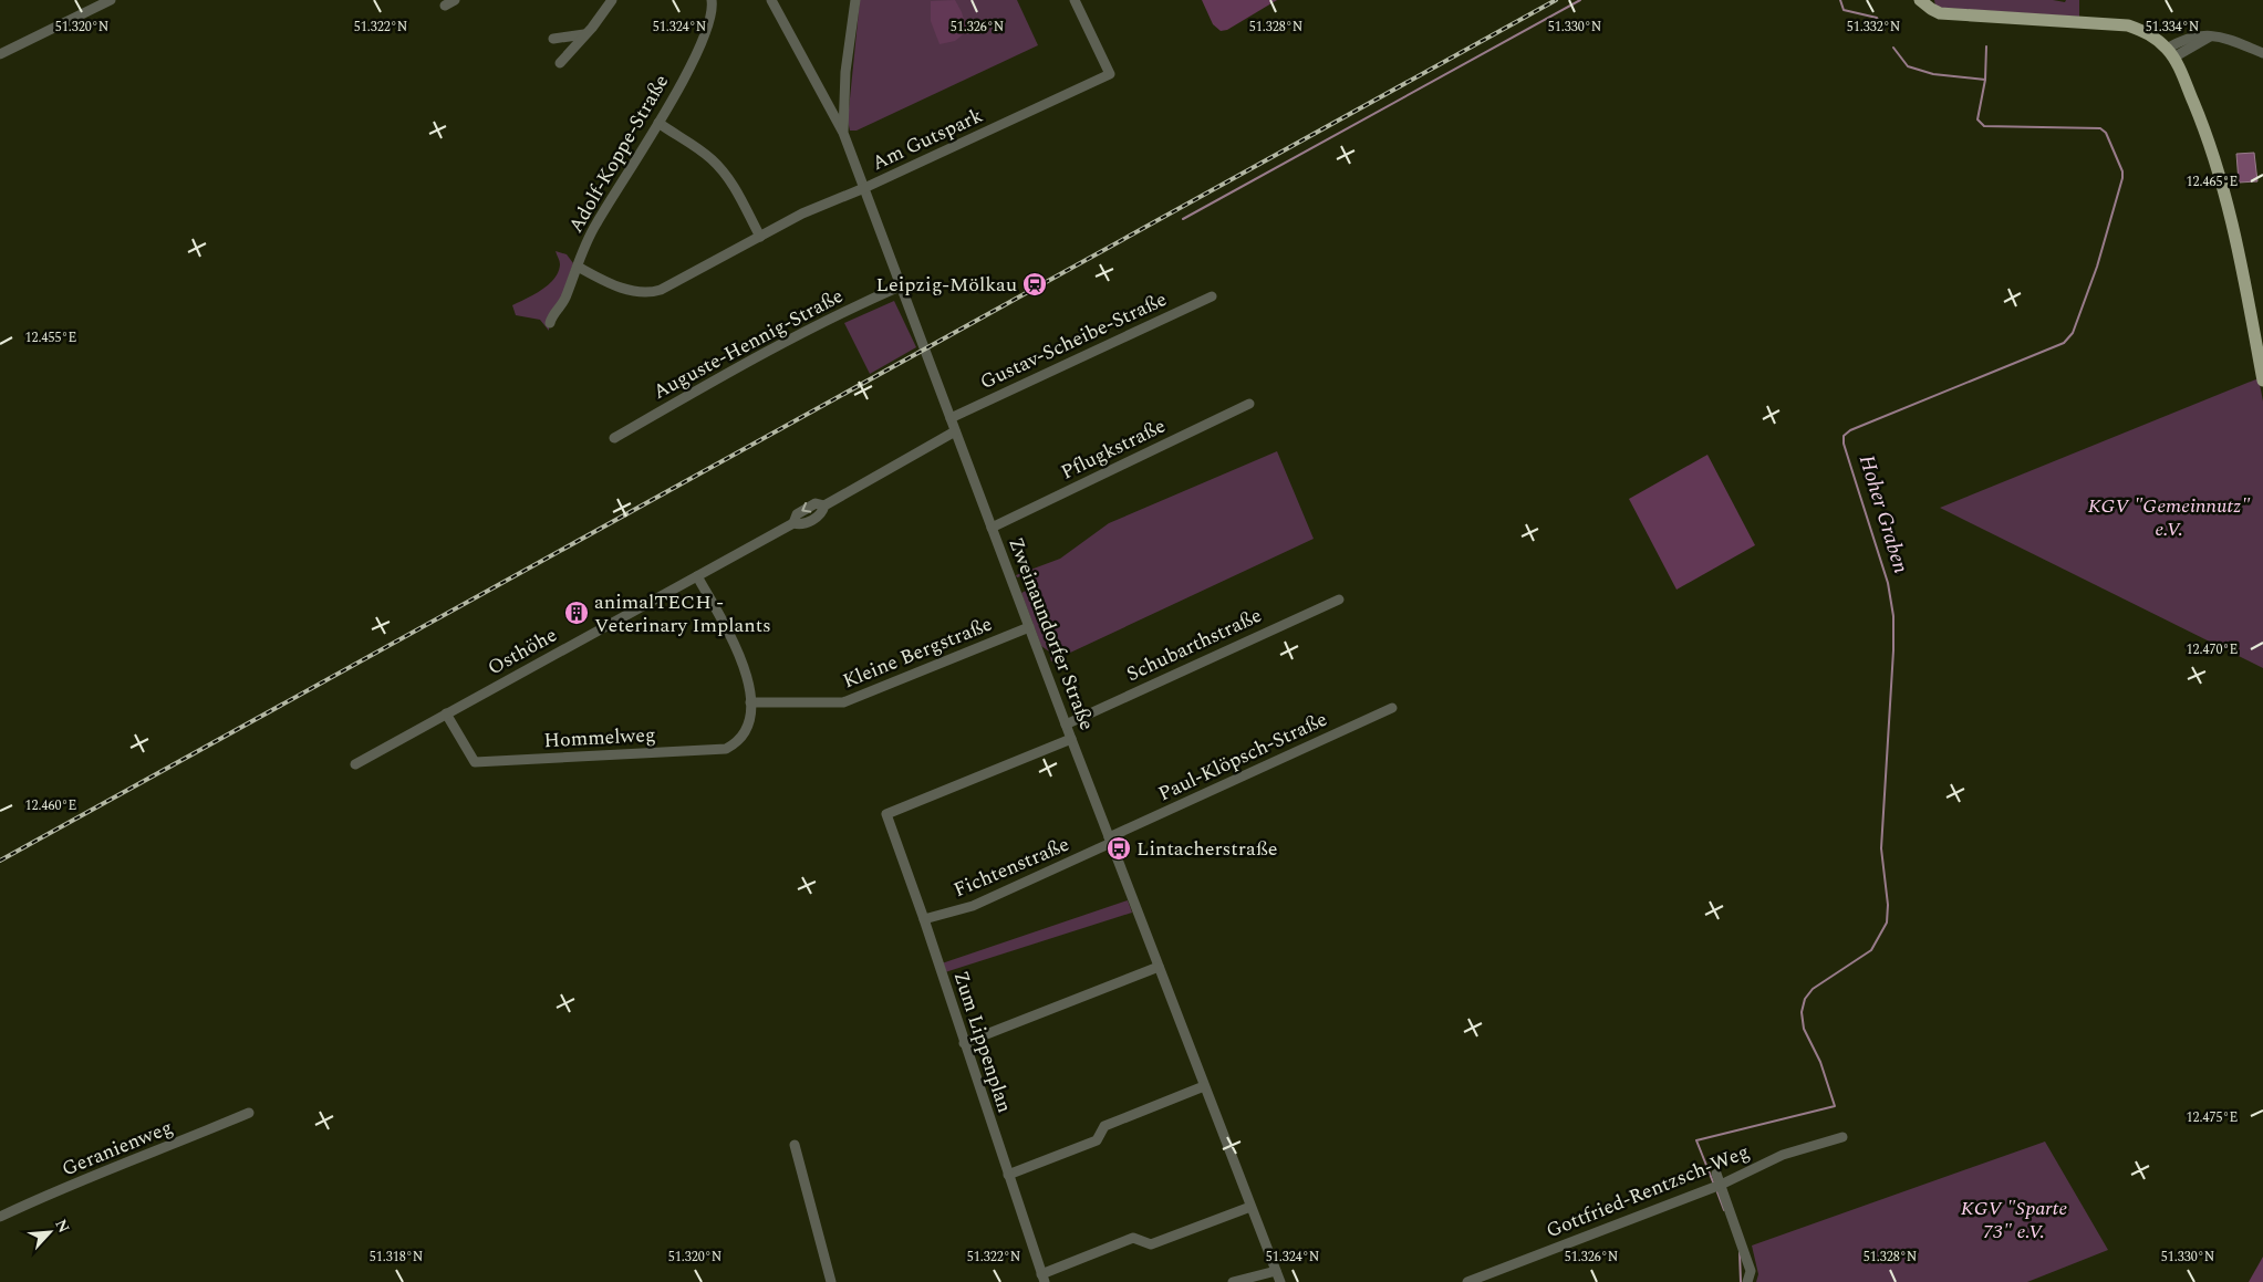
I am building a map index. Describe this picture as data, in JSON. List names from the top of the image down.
{
  "streets": {
    "street": [
      "Am Gutspark",
      "Adolf-Koppe-Straße",
      "Gustav-Scheibe-Straße",
      "Auguste-Hennig-Straße",
      "Pflugkstraße",
      "Zweinaundorfer Straße",
      "Schubarthstraße",
      "Osthöhe",
      "Kleine Bergstraße",
      "Hommelweg",
      "Paul-Klöpsch-Straße",
      "Fichtenstraße",
      "Zum Lippenplan",
      "Geranienweg",
      "Gottfried-Rentzsch-Weg"
    ]
  },
  "crossings": [
    ["Am Gutspark", "Adolf-Koppe-Straße"],
    ["Am Gutspark", "Zweinaundorfer Straße"],
    ["Gustav-Scheibe-Straße", "Zweinaundorfer Straße"],
    ["Auguste-Hennig-Straße", "Zweinaundorfer Straße"],
    ["Pflugkstraße", "Zweinaundorfer Straße"],
    ["Zweinaundorfer Straße", "Schubarthstraße"],
    ["Zweinaundorfer Straße", "Osthöhe"],
    ["Zweinaundorfer Straße", "Kleine Bergstraße"],
    ["Zweinaundorfer Straße", "Paul-Klöpsch-Straße"],
    ["Zweinaundorfer Straße", "Fichtenstraße"],
    ["Zweinaundorfer Straße", "Zum Lippenplan"],
    ["Osthöhe", "Hommelweg"],
    ["Kleine Bergstraße", "Hommelweg"],
    ["Paul-Klöpsch-Straße", "Fichtenstraße"],
    ["Fichtenstraße", "Zum Lippenplan"]
  ],
  "water": ["Hoher Graben"],
  "parks": ["KGV \"Gemeinnutz\" e.V.", "KGV \"Sparte 73\" e.V."],
  "places": {
    "station": ["Leipzig-Mölkau"],
    "building": ["animalTECH - Veterinary Implants"],
    "bus stop": ["Lintacherstraße"]
  },
  "north": "top right",
  "coordinates": [
    "51.320°N",
    "51.324°N",
    "51.326°N",
    "51.332°N",
    "51.334°N",
    "51.322°N",
    "51.328°N",
    "51.330°N",
    "12.465°E",
    "12.455°E",
    "12.470°E",
    "12.460°E",
    "12.475°E",
    "51.318°N"
  ]
}
